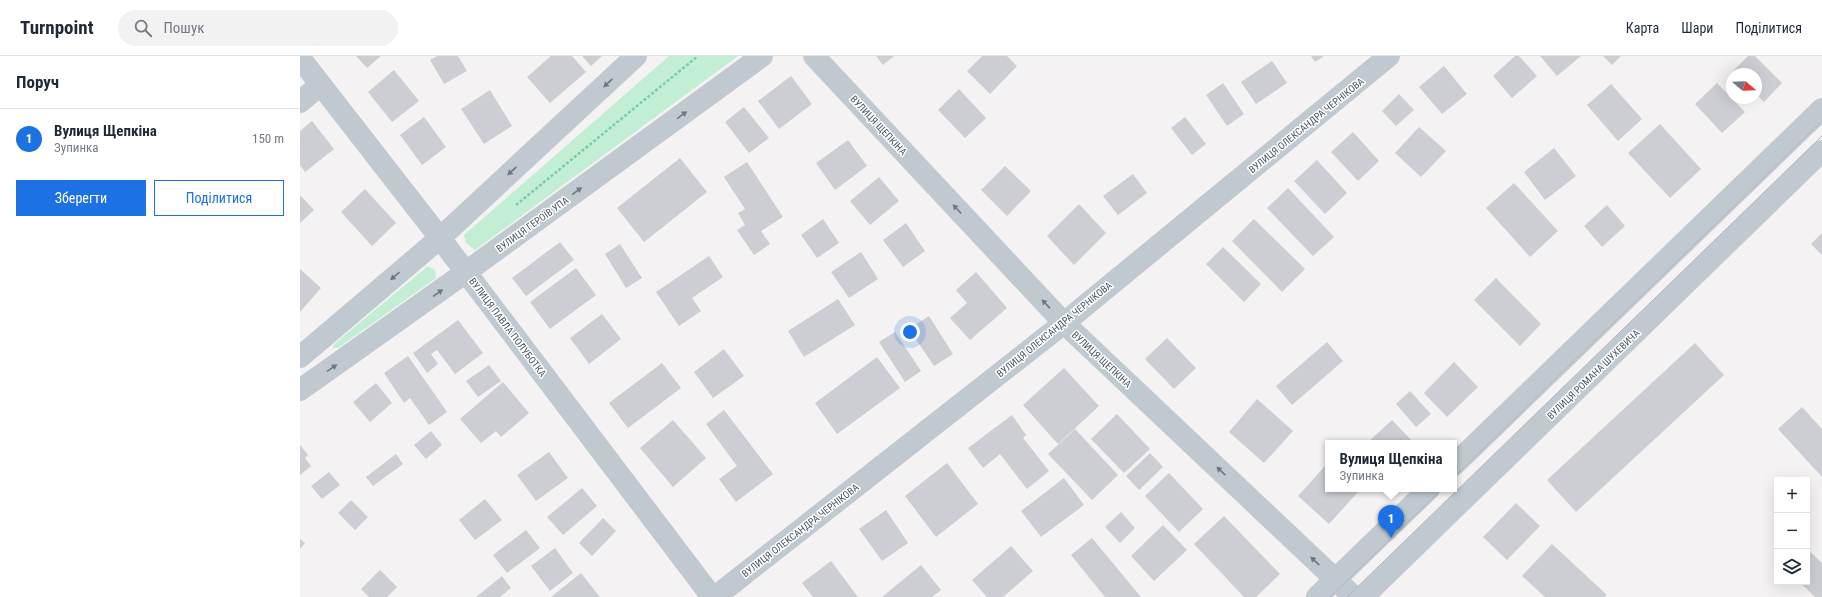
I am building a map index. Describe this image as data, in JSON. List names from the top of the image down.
{
  "streets": {
    "street": [
      "ВУЛИЦЯ ЩЕПКІНА",
      "ВУЛИЦЯ ОЛЕКСАНДРА ЧЕРНІКОВА",
      "ВУЛИЦЯ ГЕРОЇВ УПА",
      "ВУЛИЦЯ ПАВЛА ПОЛУБОТКА",
      "ВУЛИЦЯ РОМАНА ШУХЕВИЧА"
    ]
  },
  "crossings": [
    ["ВУЛИЦЯ ЩЕПКІНА", "ВУЛИЦЯ ОЛЕКСАНДРА ЧЕРНІКОВА"],
    ["ВУЛИЦЯ ОЛЕКСАНДРА ЧЕРНІКОВА", "ВУЛИЦЯ ПАВЛА ПОЛУБОТКА"],
    ["ВУЛИЦЯ ГЕРОЇВ УПА", "ВУЛИЦЯ ПАВЛА ПОЛУБОТКА"]
  ],
  "one_way": ["ВУЛИЦЯ ЩЕПКІНА"],
  "north": "right",
  "page": {
    "header": "Turnpoint",
    "search": "Пошук",
    "nav": ["Карта", "Шари", "Поділитися"],
    "heading": "Поруч",
    "list": [
      {
        "mark": "1",
        "name": "Вулиця Щепкіна",
        "note": "Зупинка",
        "value": "150 m"
      }
    ],
    "buttons": ["Зберегти", "Поділитися"],
    "popup": ["Вулиця Щепкіна", "Зупинка"],
    "map_buttons": ["+", "−"],
    "pins": "1"
  }
}
